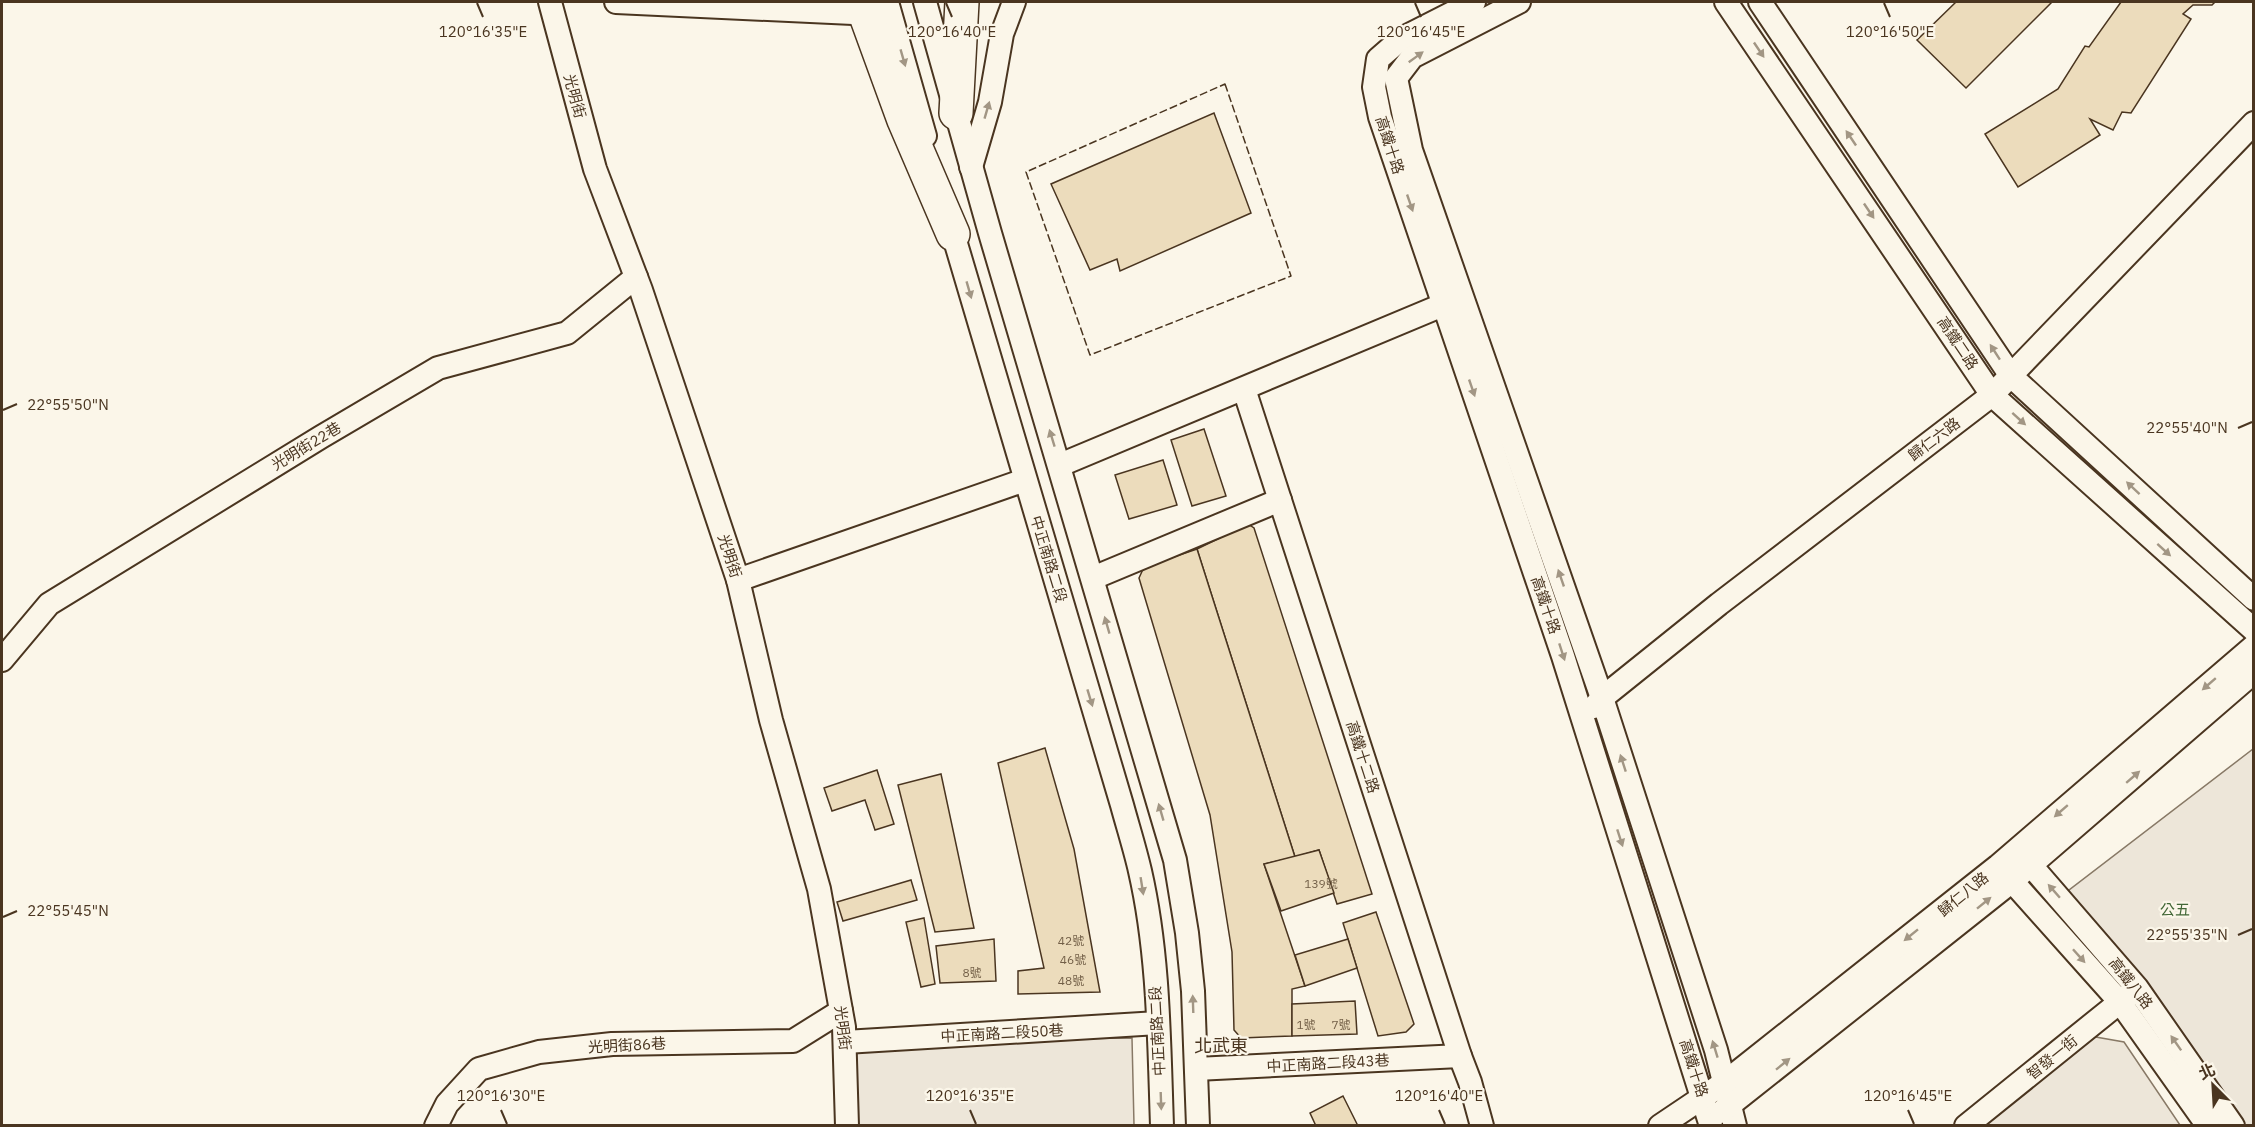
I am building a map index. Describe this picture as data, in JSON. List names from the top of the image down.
{
  "streets": {
    "street": [
      "光明街",
      "高鐵十路",
      "高鐵二路",
      "歸仁六路",
      "光明街22巷",
      "中正南路二段",
      "高鐵十二路",
      "歸仁八路",
      "高鐵八路",
      "中正南路二段50巷",
      "光明街86巷",
      "智發一街",
      "中正南路二段43巷"
    ]
  },
  "crossings": [
    ["光明街", "光明街22巷"],
    ["光明街", "中正南路二段50巷"],
    ["光明街", "光明街86巷"],
    ["高鐵十路", "歸仁六路"],
    ["高鐵十路", "歸仁八路"],
    ["高鐵二路", "歸仁六路"],
    ["中正南路二段", "中正南路二段50巷"],
    ["高鐵十二路", "中正南路二段43巷"],
    ["歸仁八路", "高鐵八路"],
    ["高鐵八路", "智發一街"]
  ],
  "districts": ["北武東"],
  "parks": ["公五"],
  "house_numbers": [
    "139號",
    "42號",
    "46號",
    "8號",
    "48號",
    "1號",
    "7號"
  ],
  "north": "top left",
  "coordinates": [
    "120°16'45\"E",
    "120°16'50\"E",
    "120°16'35\"E",
    "120°16'40\"E",
    "22°55'50\"N",
    "22°55'40\"N",
    "22°55'45\"N",
    "22°55'35\"N",
    "120°16'30\"E"
  ]
}
